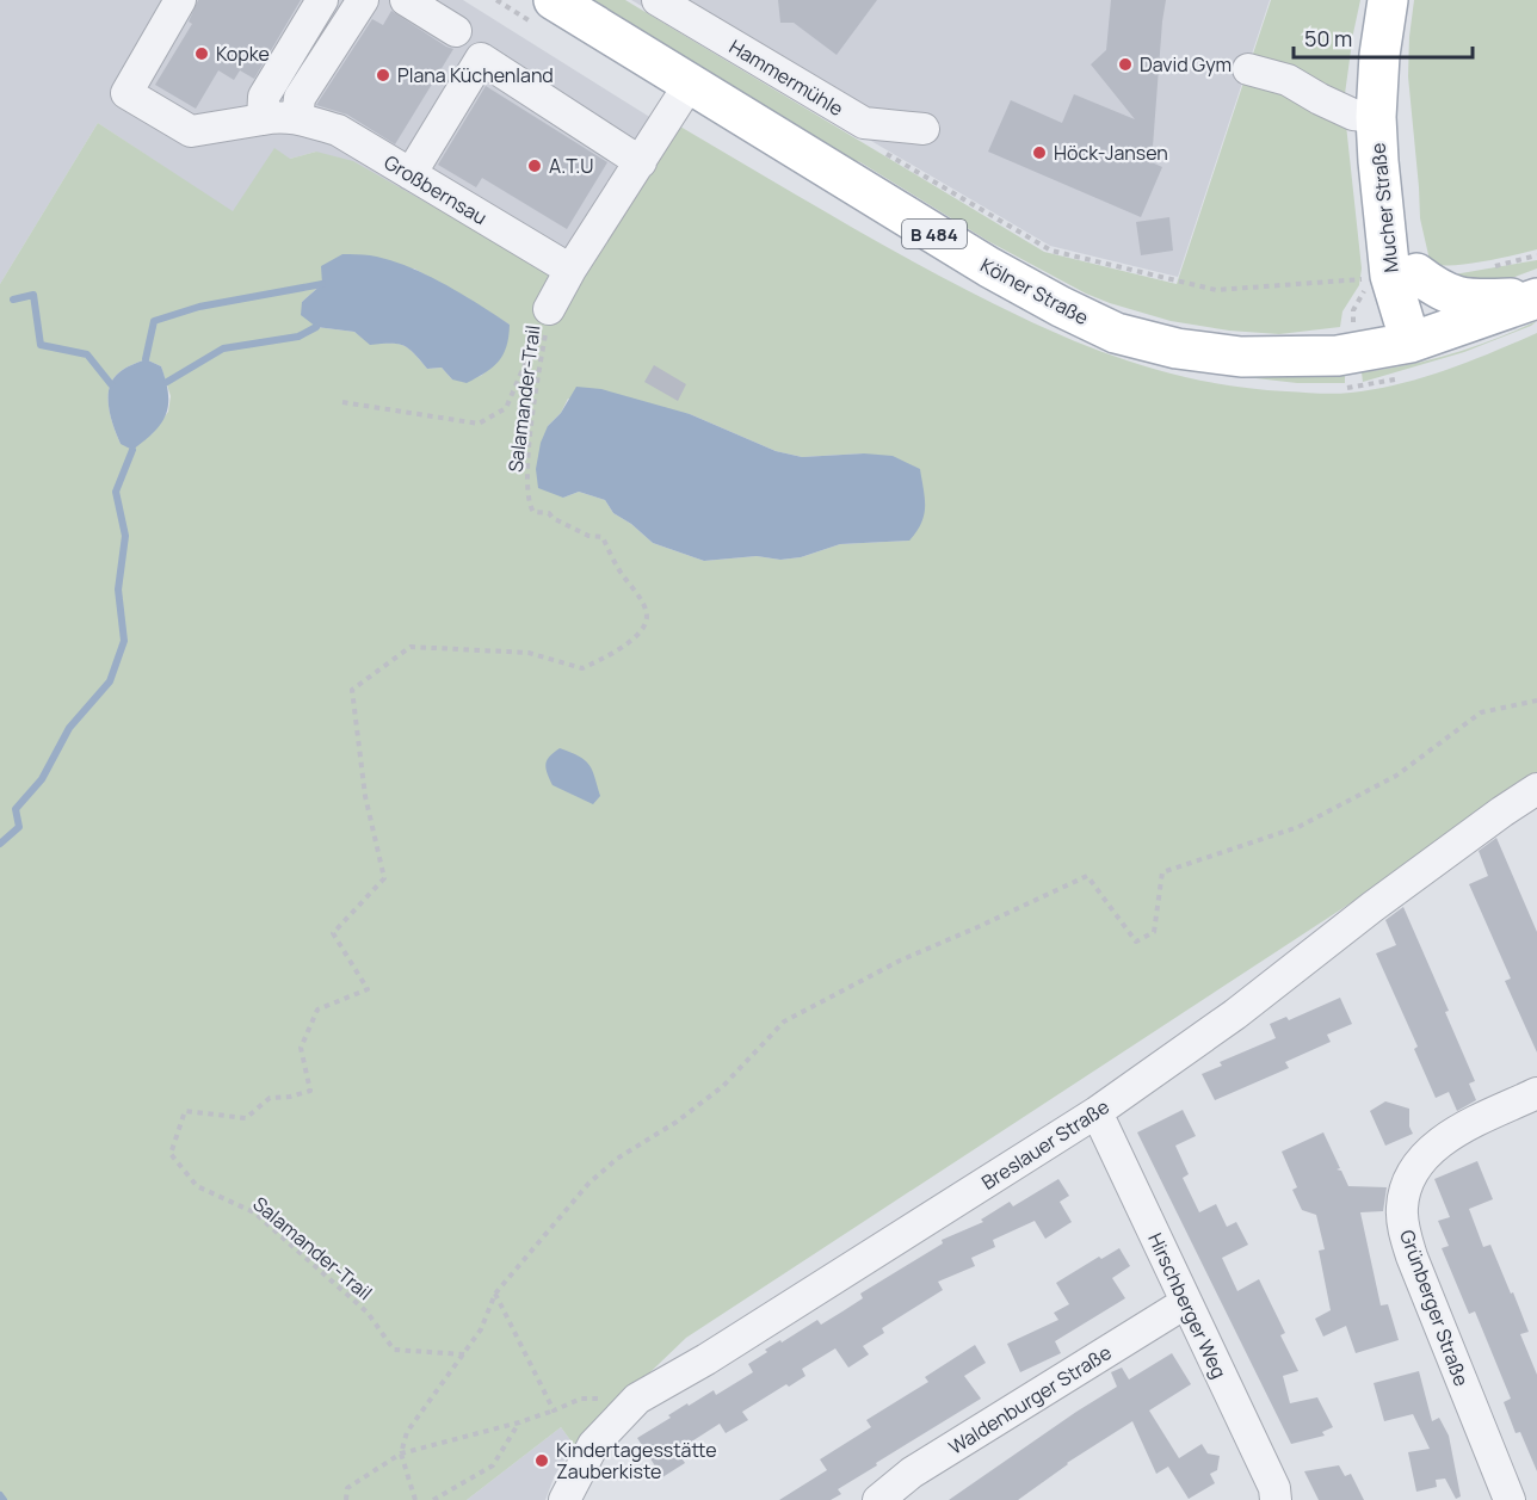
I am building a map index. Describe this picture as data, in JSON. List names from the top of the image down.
{
  "streets": {
    "main road": ["Mucher Straße", "B 484", "Kölner Straße"],
    "street": [
      "Hammermühle",
      "Großbernsau",
      "Breslauer Straße",
      "Hirschberger Weg",
      "Grünberger Straße",
      "Waldenburger Straße"
    ],
    "path": ["Salamander-Trail"]
  },
  "crossings": [
    ["Mucher Straße", "B 484"],
    ["Mucher Straße", "Kölner Straße"],
    ["B 484", "Kölner Straße"],
    ["Breslauer Straße", "Hirschberger Weg"],
    ["Hirschberger Weg", "Waldenburger Straße"]
  ],
  "places": [
    "Kopke",
    "David Gym",
    "Plana Küchenland",
    "Höck-Jansen",
    "A.T.U",
    "Kindertagesstätte Zauberkiste"
  ],
  "scale_bar": "50 m"
}
